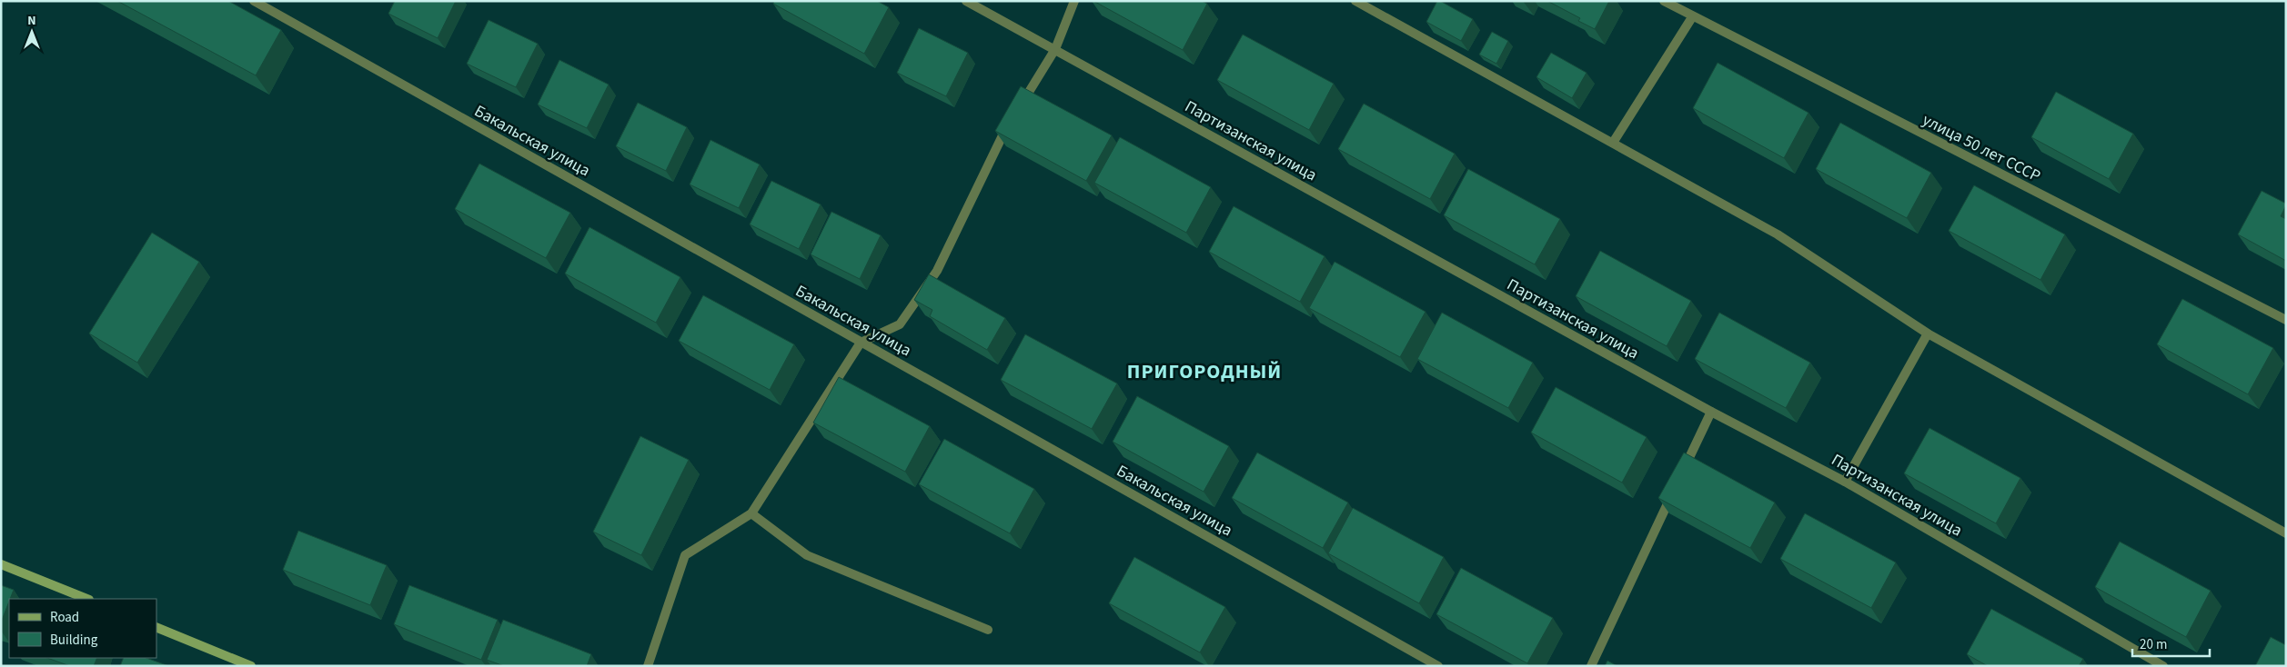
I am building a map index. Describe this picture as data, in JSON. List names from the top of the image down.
{
  "streets": {
    "street": ["Бакальская улица", "Партизанская улица", "улица 50 лет СССР"]
  },
  "districts": ["ПРИГОРОДНЫЙ"],
  "legend": ["Road", "Building"],
  "scale_bar": "20 m",
  "north": "top"
}
